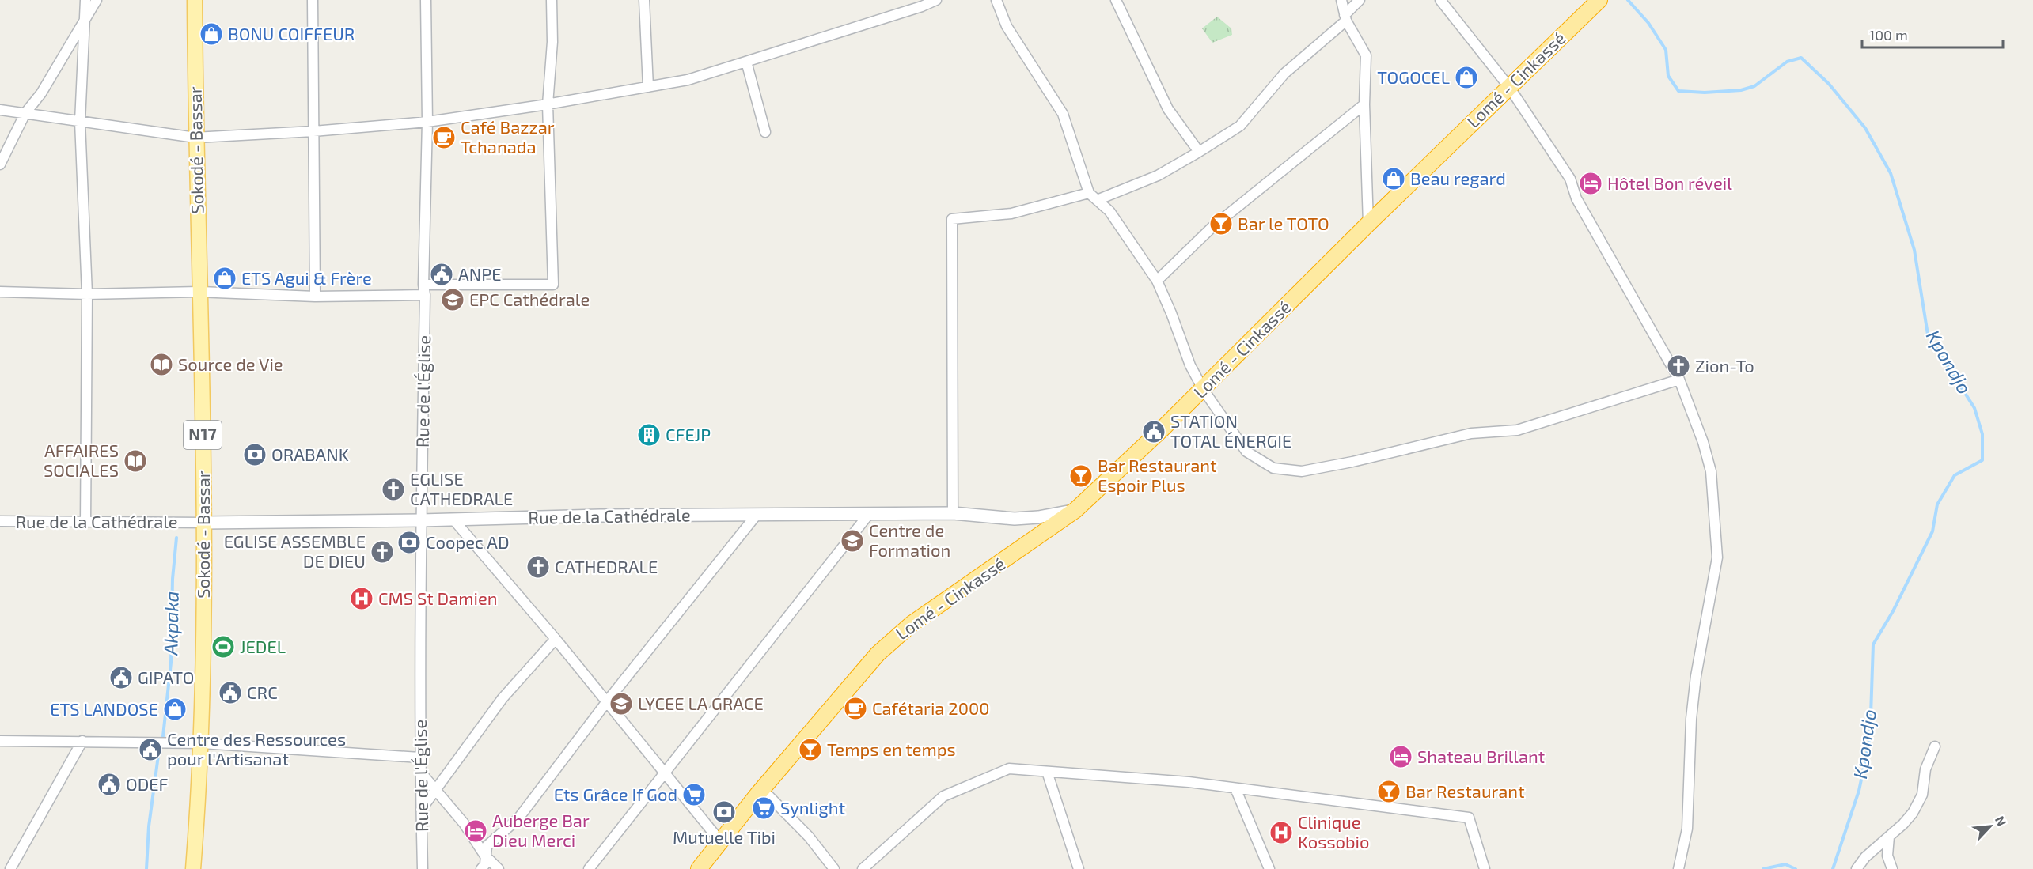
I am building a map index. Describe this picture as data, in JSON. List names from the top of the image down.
{
  "streets": {
    "highway": ["Lomé - Cinkassé"],
    "main road": ["Sokodé - Bassar", "N17"],
    "street": ["Rue de l'Église", "Rue de la Cathédrale"]
  },
  "crossings": [
    ["Lomé - Cinkassé", "Rue de la Cathédrale"],
    ["Sokodé - Bassar", "Rue de la Cathédrale"],
    ["Rue de l'Église", "Rue de la Cathédrale"]
  ],
  "water": ["Kpondjo", "Akpaka"],
  "places": {
    "shop": [
      "BONU COIFFEUR",
      "TOGOCEL",
      "Beau regard",
      "ETS Agui & Frère",
      "ETS LANDOSE"
    ],
    "cafe": ["Café Bazzar Tchanada", "Cafétaria 2000"],
    "hotel": ["Hôtel Bon réveil", "Shateau Brillant", "Auberge Bar Dieu Merci"],
    "bar": [
      "Bar le TOTO",
      "Bar Restaurant Espoir Plus",
      "Temps en temps",
      "Bar Restaurant"
    ],
    "public building": [
      "ANPE",
      "STATION TOTAL ÉNERGIE",
      "GIPATO",
      "CRC",
      "Centre des Ressources pour l'Artisanat",
      "ODEF"
    ],
    "school or university": ["EPC Cathédrale", "Centre de Formation", "LYCEE LA GRACE"],
    "library": ["Source de Vie", "AFFAIRES SOCIALES"],
    "church": [
      "Zion-To",
      "EGLISE CATHEDRALE",
      "EGLISE ASSEMBLE DE DIEU",
      "CATHEDRALE"
    ],
    "building": ["CFEJP"],
    "bank": ["ORABANK", "Coopec AD", "Mutuelle Tibi"],
    "hospital": ["CMS St Damien", "Clinique Kossobio"],
    "sports": ["JEDEL"],
    "supermarket": ["Ets Grâce If God", "Synlight"]
  },
  "scale_bar": "100 m",
  "north": "top right"
}
